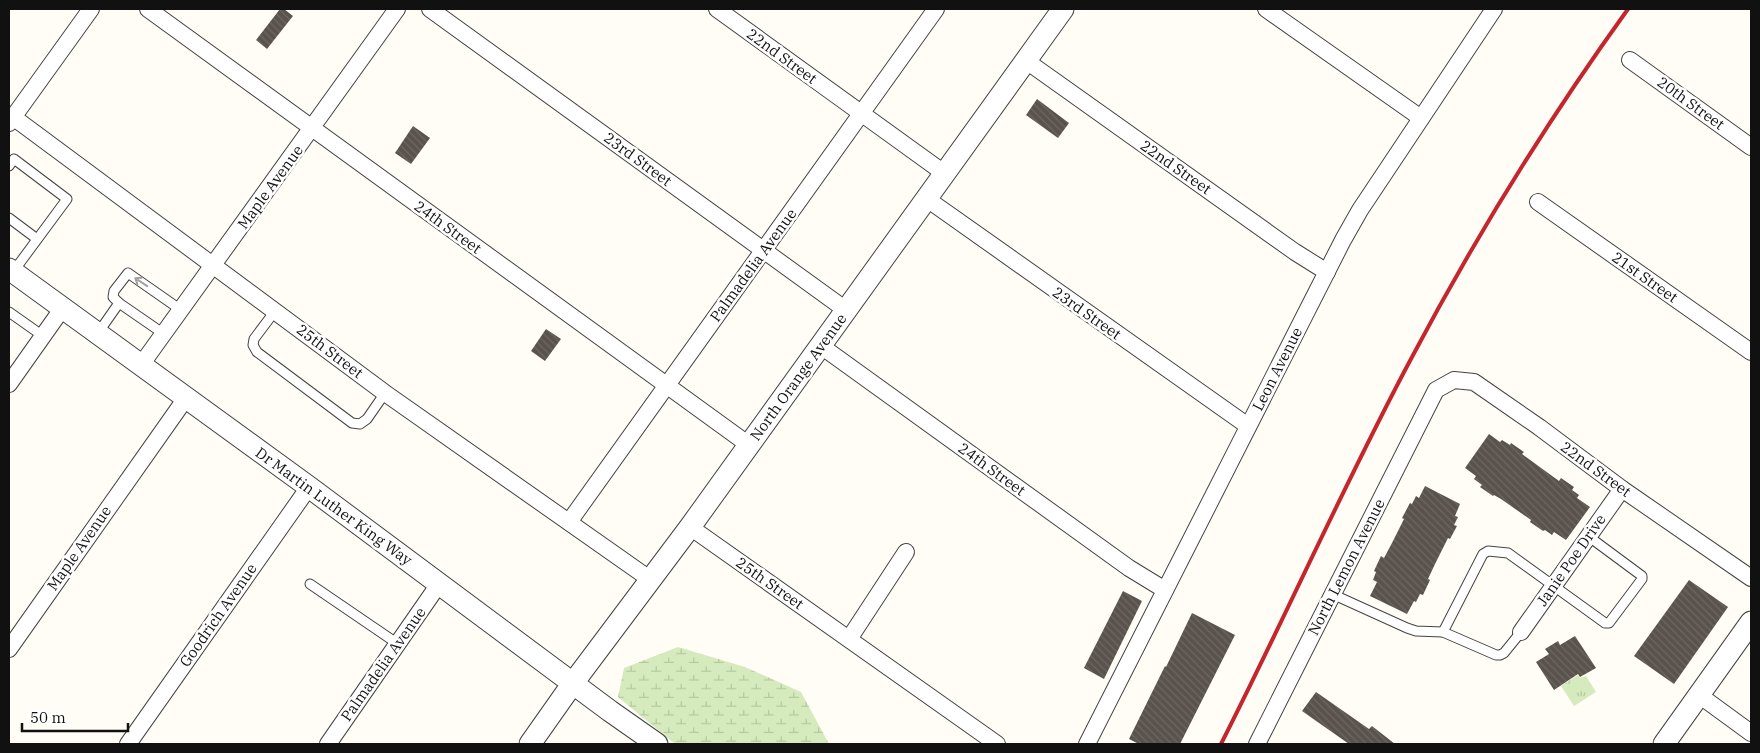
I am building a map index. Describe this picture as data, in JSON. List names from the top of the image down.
{
  "streets": {
    "street": [
      "22nd Street",
      "20th Street",
      "23rd Street",
      "Maple Avenue",
      "24th Street",
      "Palmadelia Avenue",
      "21st Street",
      "25th Street",
      "Leon Avenue",
      "North Orange Avenue",
      "Dr Martin Luther King Way",
      "Janie Poe Drive",
      "North Lemon Avenue",
      "Goodrich Avenue"
    ]
  },
  "crossings": [
    ["22nd Street", "Palmadelia Avenue"],
    ["22nd Street", "Leon Avenue"],
    ["22nd Street", "North Orange Avenue"],
    ["22nd Street", "Janie Poe Drive"],
    ["22nd Street", "North Lemon Avenue"],
    ["23rd Street", "Palmadelia Avenue"],
    ["23rd Street", "Leon Avenue"],
    ["23rd Street", "North Orange Avenue"],
    ["Maple Avenue", "24th Street"],
    ["Maple Avenue", "25th Street"],
    ["Maple Avenue", "Dr Martin Luther King Way"],
    ["24th Street", "Palmadelia Avenue"],
    ["24th Street", "Leon Avenue"],
    ["24th Street", "North Orange Avenue"],
    ["Palmadelia Avenue", "25th Street"],
    ["Palmadelia Avenue", "Dr Martin Luther King Way"],
    ["25th Street", "North Orange Avenue"],
    ["North Orange Avenue", "Dr Martin Luther King Way"],
    ["Dr Martin Luther King Way", "Goodrich Avenue"]
  ],
  "scale_bar": "50 m"
}
